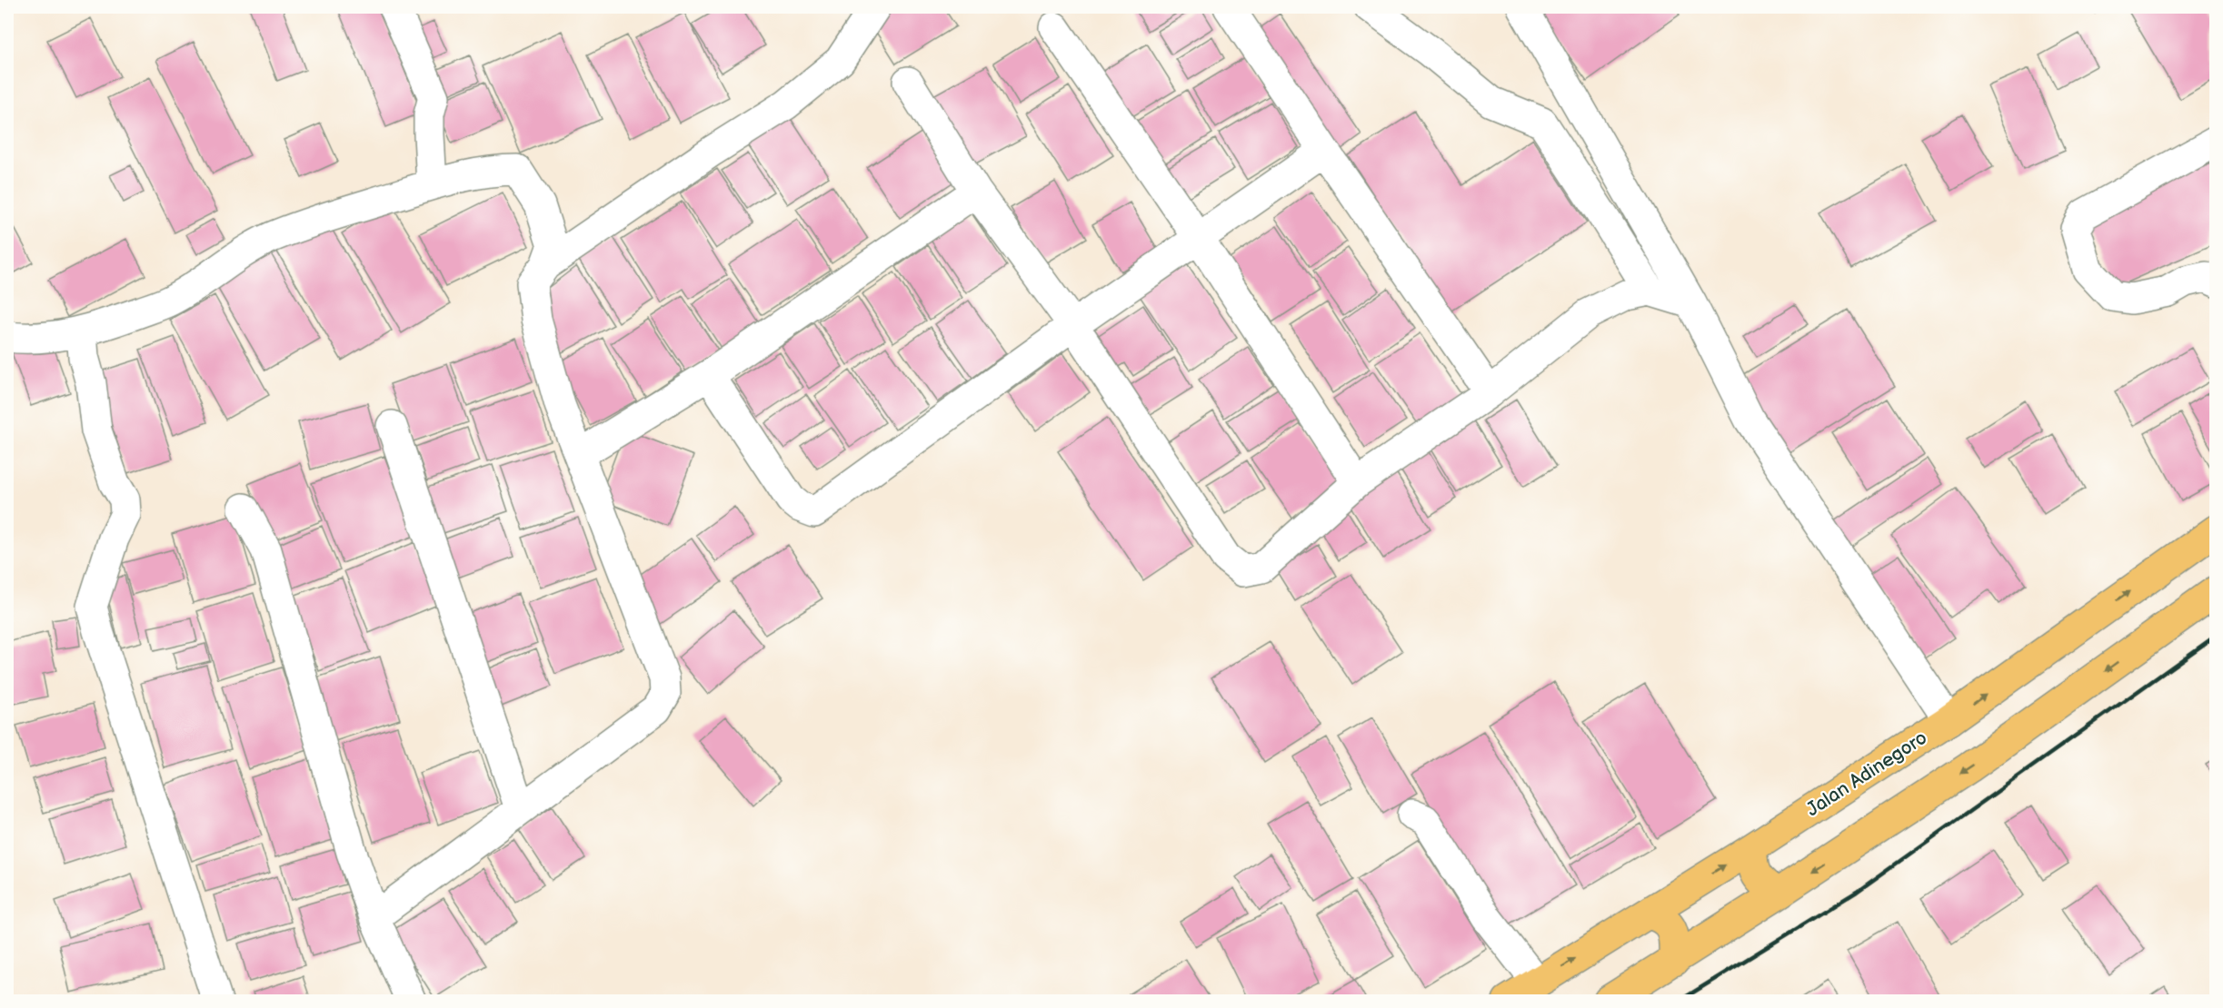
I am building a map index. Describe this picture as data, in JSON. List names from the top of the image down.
{
  "streets": {
    "highway": ["Jalan Adinegoro"]
  }
}
